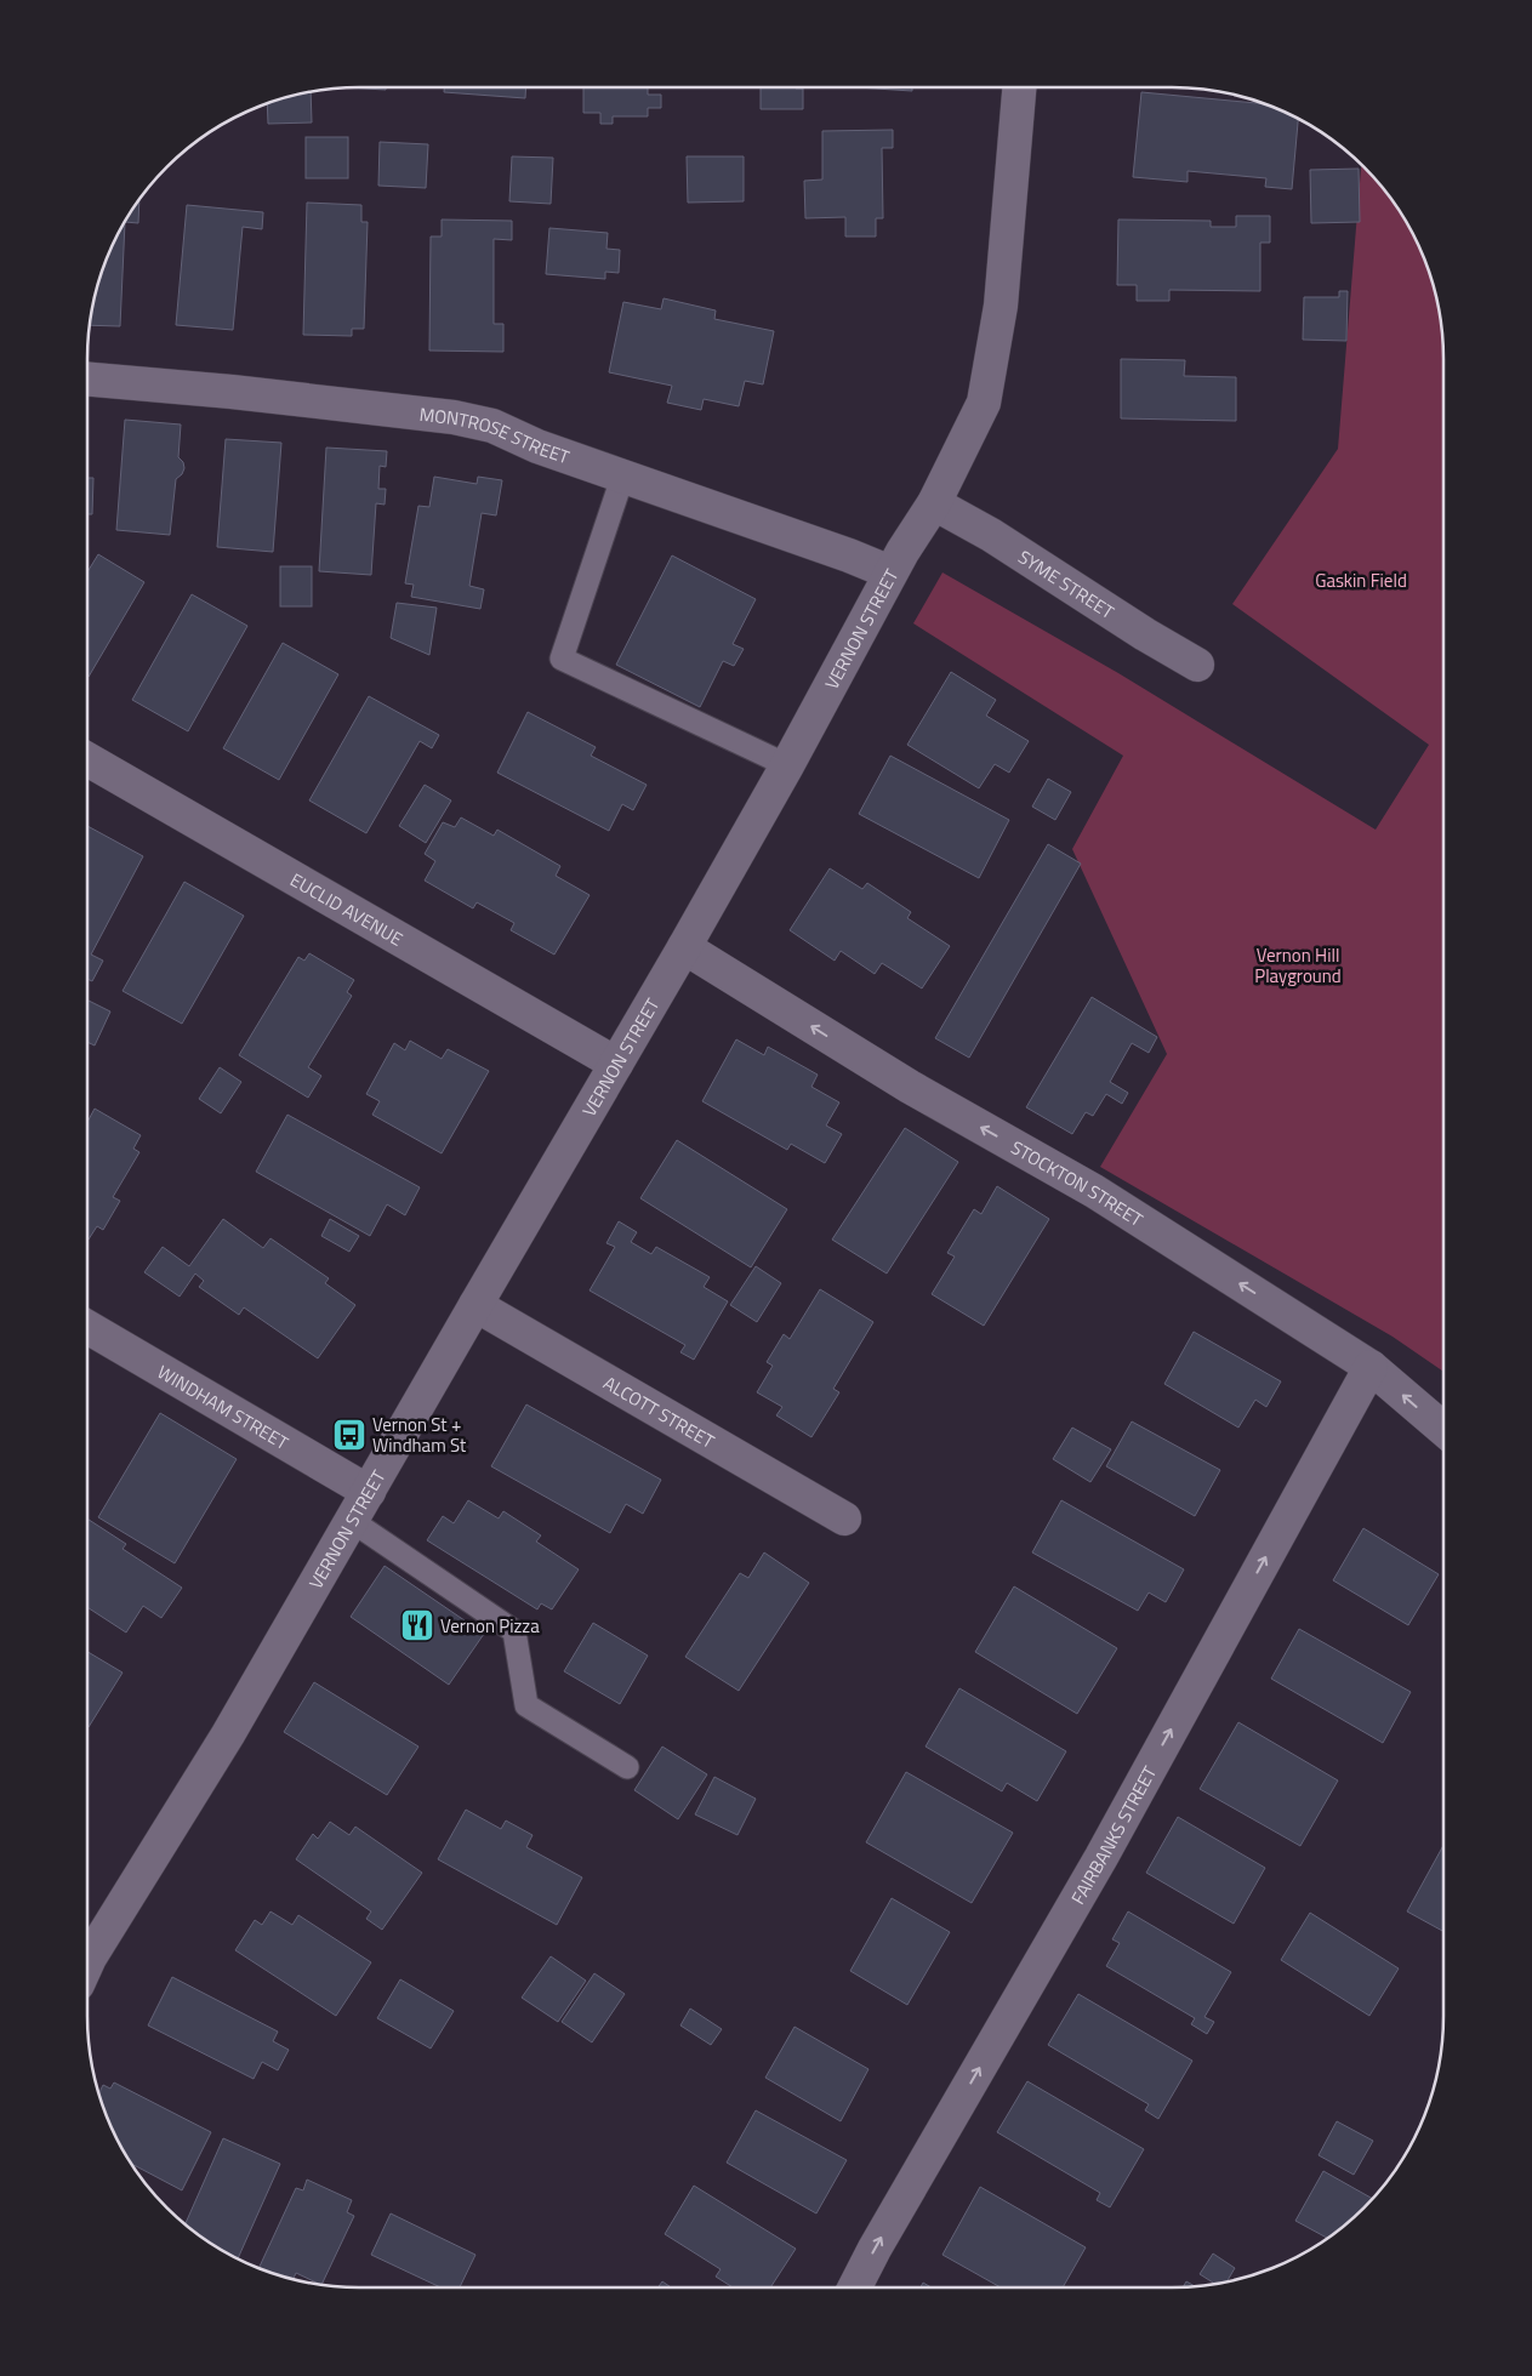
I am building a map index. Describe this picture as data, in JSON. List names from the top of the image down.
{
  "streets": {
    "street": [
      "MONTROSE STREET",
      "SYME STREET",
      "VERNON STREET",
      "EUCLID AVENUE",
      "STOCKTON STREET",
      "WINDHAM STREET",
      "ALCOTT STREET",
      "FAIRBANKS STREET"
    ]
  },
  "crossings": [
    ["MONTROSE STREET", "VERNON STREET"],
    ["SYME STREET", "VERNON STREET"],
    ["VERNON STREET", "EUCLID AVENUE"],
    ["VERNON STREET", "STOCKTON STREET"],
    ["VERNON STREET", "WINDHAM STREET"],
    ["VERNON STREET", "ALCOTT STREET"],
    ["STOCKTON STREET", "FAIRBANKS STREET"]
  ],
  "one_way": ["STOCKTON STREET", "FAIRBANKS STREET"],
  "parks": ["Gaskin Field", "Vernon Hill Playground"],
  "places": {
    "bus stop": ["Vernon St + Windham St"],
    "restaurant": ["Vernon Pizza"]
  }
}
